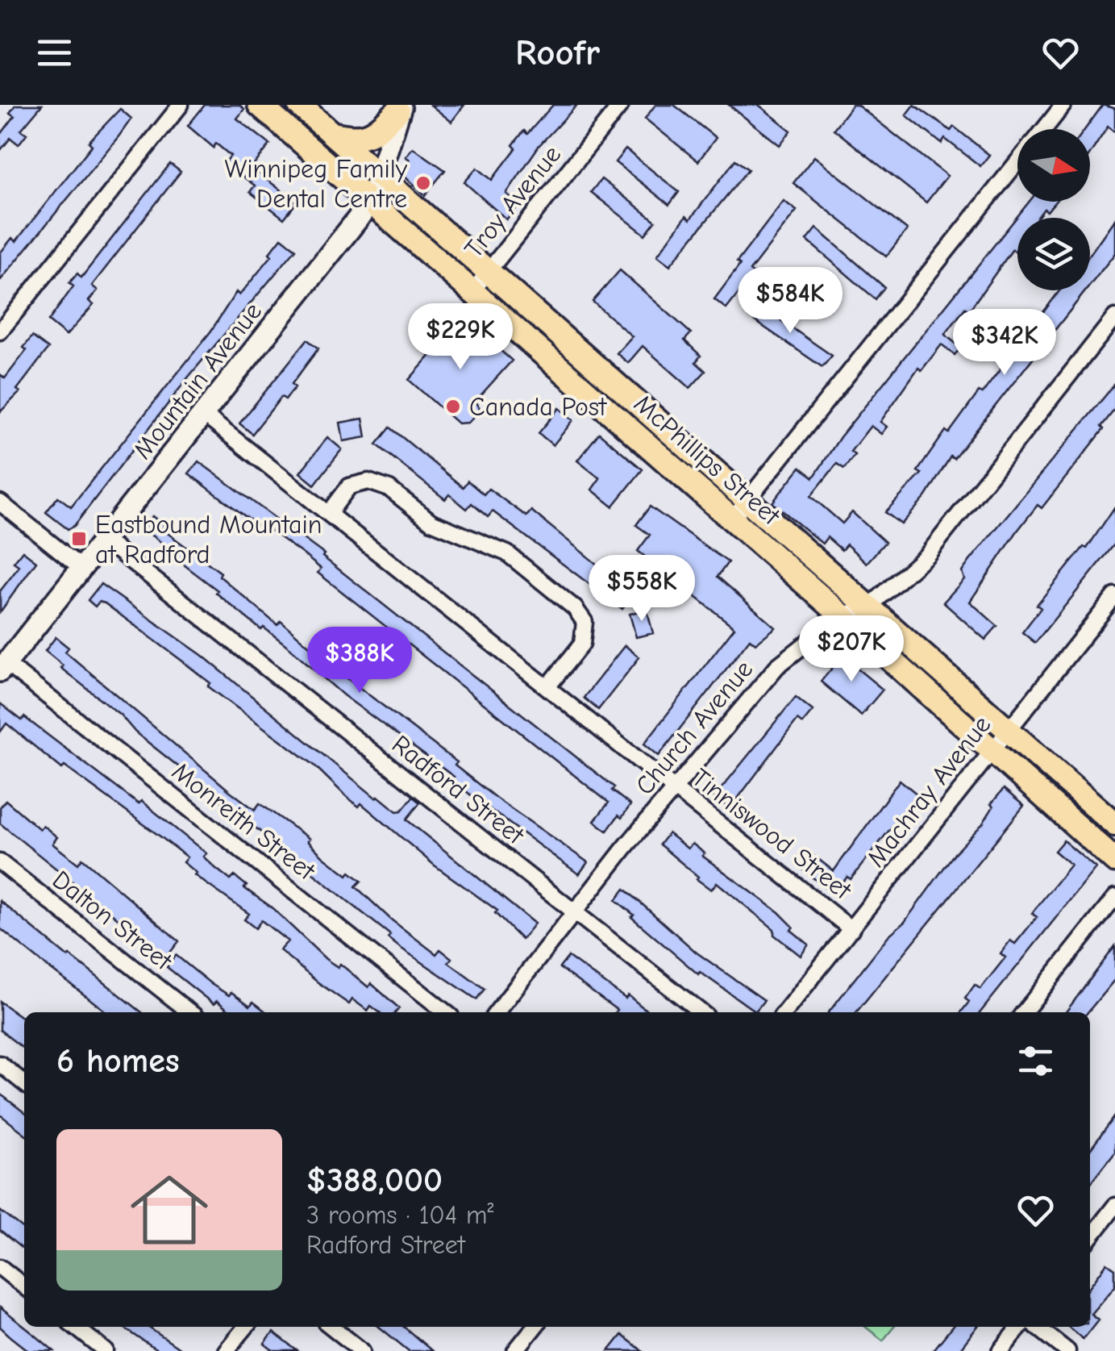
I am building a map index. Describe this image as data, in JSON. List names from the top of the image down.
{
  "streets": {
    "main road": ["Mountain Avenue", "McPhillips Street"],
    "street": [
      "Troy Avenue",
      "Church Avenue",
      "Radford Street",
      "Machray Avenue",
      "Monreith Street",
      "Tinniswood Street",
      "Dalton Street"
    ]
  },
  "crossings": [
    ["Troy Avenue", "McPhillips Street"],
    ["Mountain Avenue", "McPhillips Street"],
    ["Mountain Avenue", "Radford Street"],
    ["Mountain Avenue", "Monreith Street"],
    ["Mountain Avenue", "Tinniswood Street"],
    ["McPhillips Street", "Church Avenue"],
    ["McPhillips Street", "Machray Avenue"],
    ["Church Avenue", "Radford Street"],
    ["Church Avenue", "Tinniswood Street"],
    ["Machray Avenue", "Tinniswood Street"]
  ],
  "places": {
    "other": ["Winnipeg Family Dental Centre", "Canada Post"],
    "transit": ["Eastbound Mountain at Radford"]
  },
  "north": "right",
  "page": {
    "header": "Roofr",
    "price": [
      "$584K",
      "$229K",
      "$342K",
      "$558K",
      "$207K",
      "$388K"
    ],
    "heading": "6 homes",
    "list": [
      {
        "name": "$388,000",
        "note": "3 rooms · 104 m² · Radford Street"
      }
    ]
  }
}
